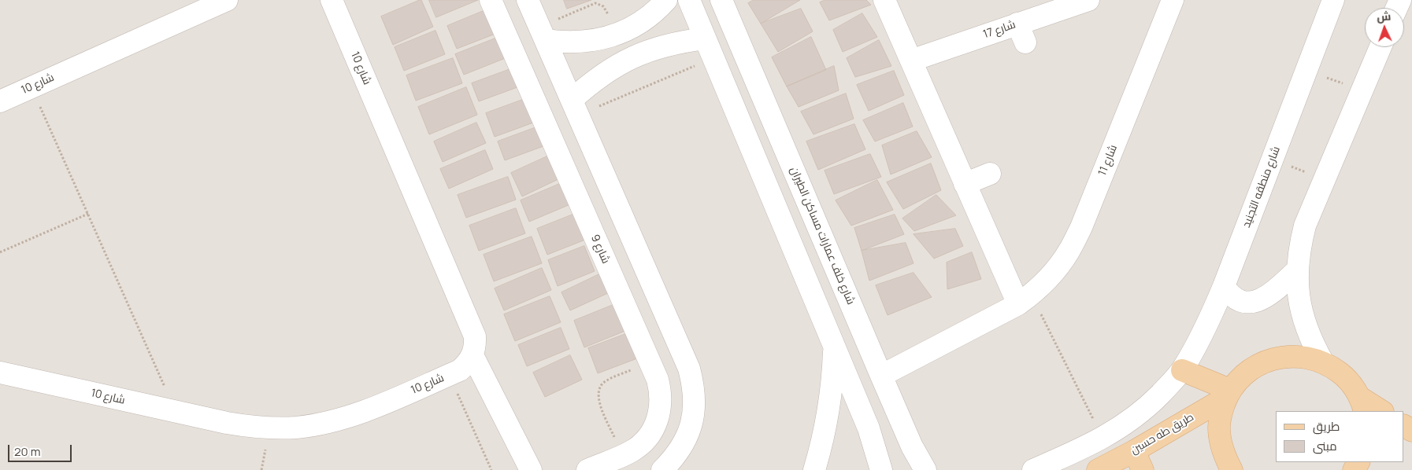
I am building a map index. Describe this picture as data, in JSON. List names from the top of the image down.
{
  "streets": {
    "main road": ["طريق طه حسين"],
    "street": [
      "شارع 17",
      "شارع 10",
      "شارع 11",
      "شارع منطقه التجنيد",
      "شارع خلف عمارات مساكن الطيران",
      "شارع 9"
    ]
  },
  "crossings": [
    ["شارع 11", "شارع خلف عمارات مساكن الطيران"]
  ],
  "legend": ["طريق", "مبنى"],
  "scale_bar": "20 m",
  "north": "top"
}
